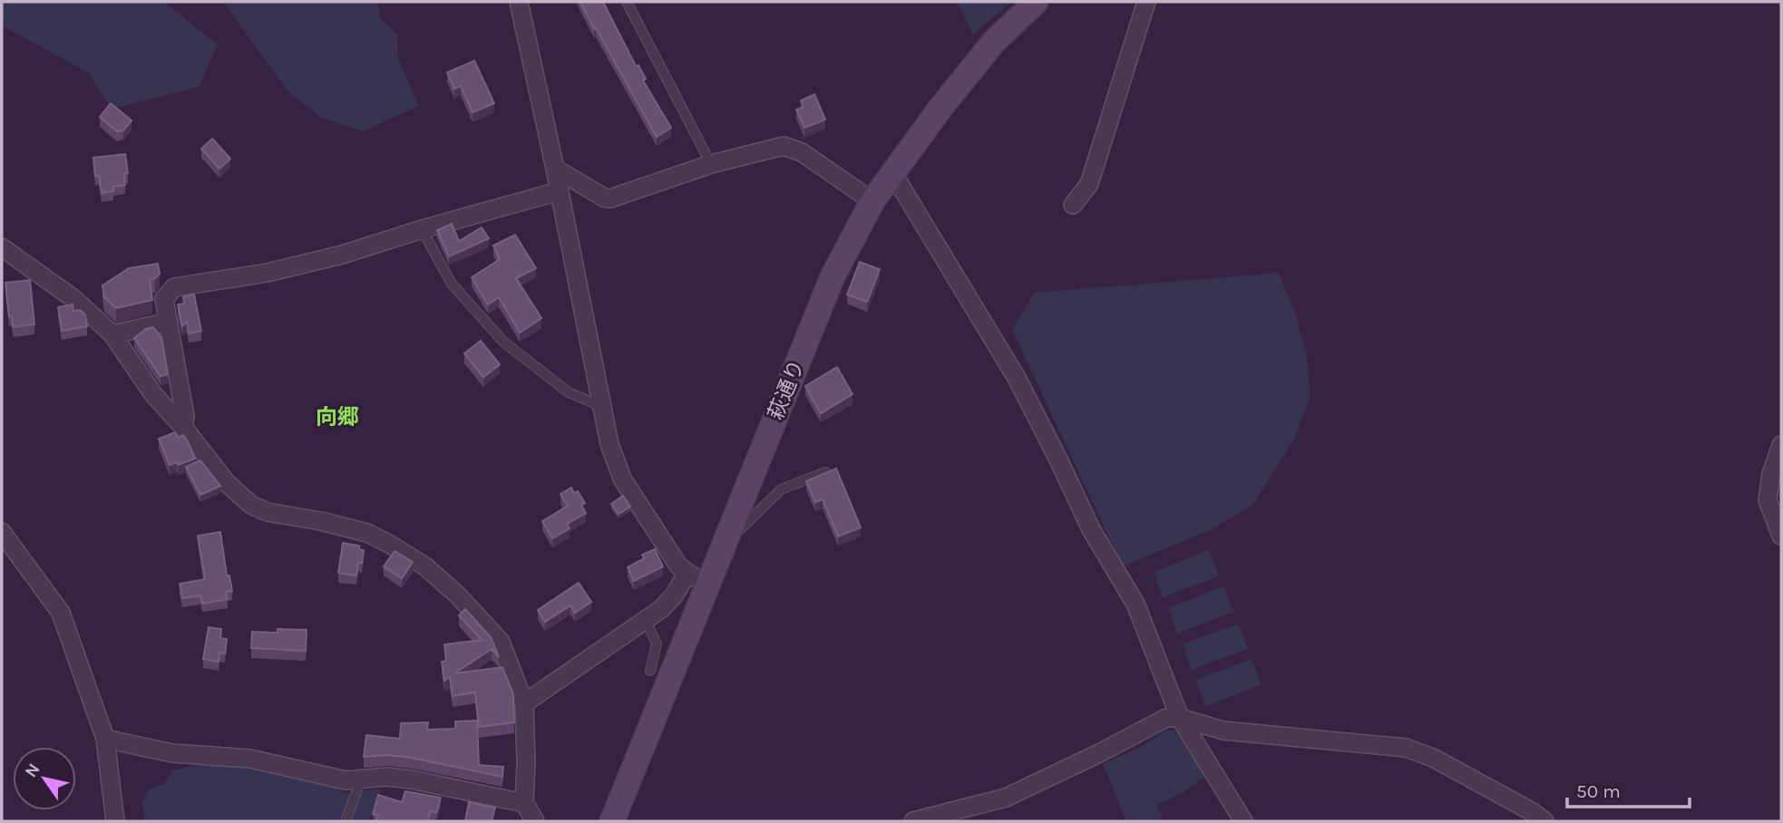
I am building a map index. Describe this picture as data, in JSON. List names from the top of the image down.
{
  "streets": {
    "street": ["萩通り"]
  },
  "districts": ["向郷"],
  "scale_bar": "50 m",
  "north": "top left"
}
